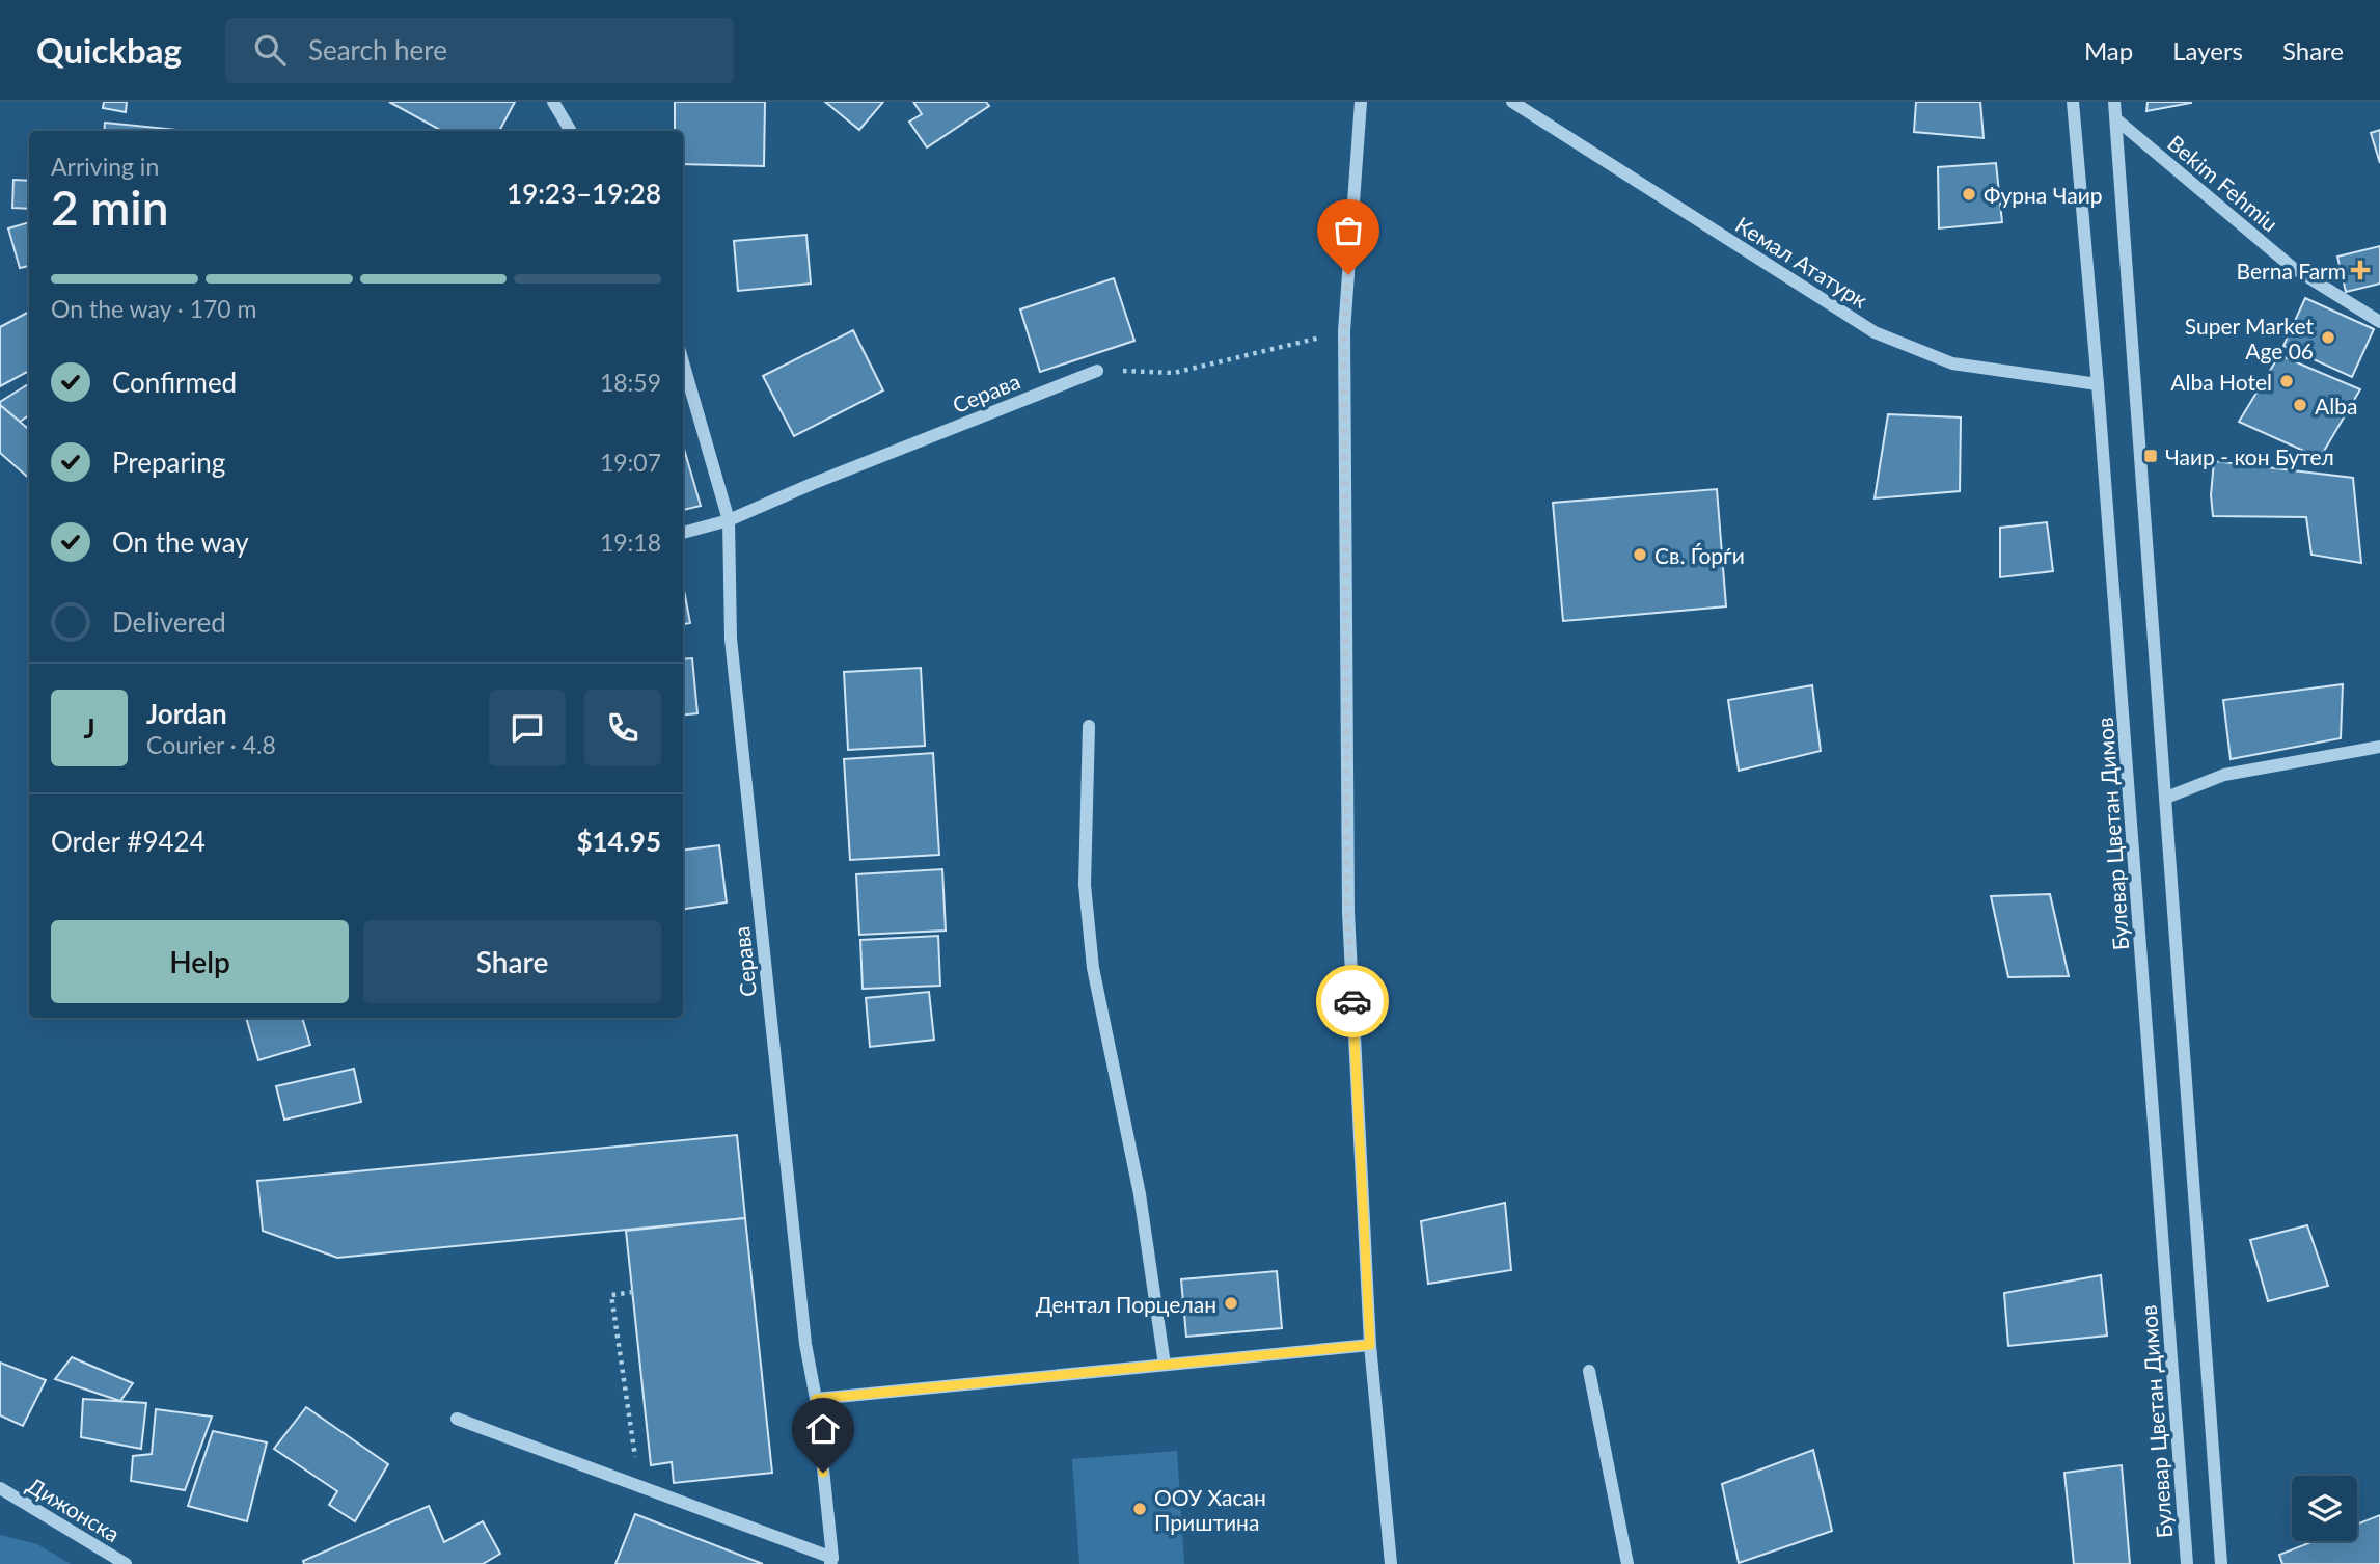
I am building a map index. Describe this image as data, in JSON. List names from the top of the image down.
{
  "streets": {
    "street": [
      "Bekim Fehmiu",
      "Кемал Ататурк",
      "Серава",
      "Булевар Цветан Димов",
      "Дижонска"
    ]
  },
  "crossings": [
    ["Кемал Ататурк", "Булевар Цветан Димов"]
  ],
  "places": {
    "other": [
      "Фурна Чаир",
      "Super Market Age 06",
      "Alba Hotel",
      "Alba",
      "Св. Ѓорѓи",
      "Дентал Порцелан",
      "ООУ Хасан Приштина"
    ],
    "health": ["Berna Farm"],
    "transit": ["Чаир - кон Бутел"]
  },
  "page": {
    "header": "Quickbag",
    "search": "Search here",
    "nav": ["Map", "Layers", "Share"],
    "heading": ["2 min", "Arriving in", "19:23–19:28"],
    "panel": [
      "Jordan",
      "Courier · 4.8",
      "Order #9424",
      "$14.95"
    ],
    "bar": "On the way · 170 m",
    "list": [
      ["Confirmed", "18:59"],
      ["Preparing", "19:07"],
      ["On the way", "19:18"],
      "Delivered"
    ],
    "round": "J",
    "buttons": ["Help", "Share"]
  }
}
